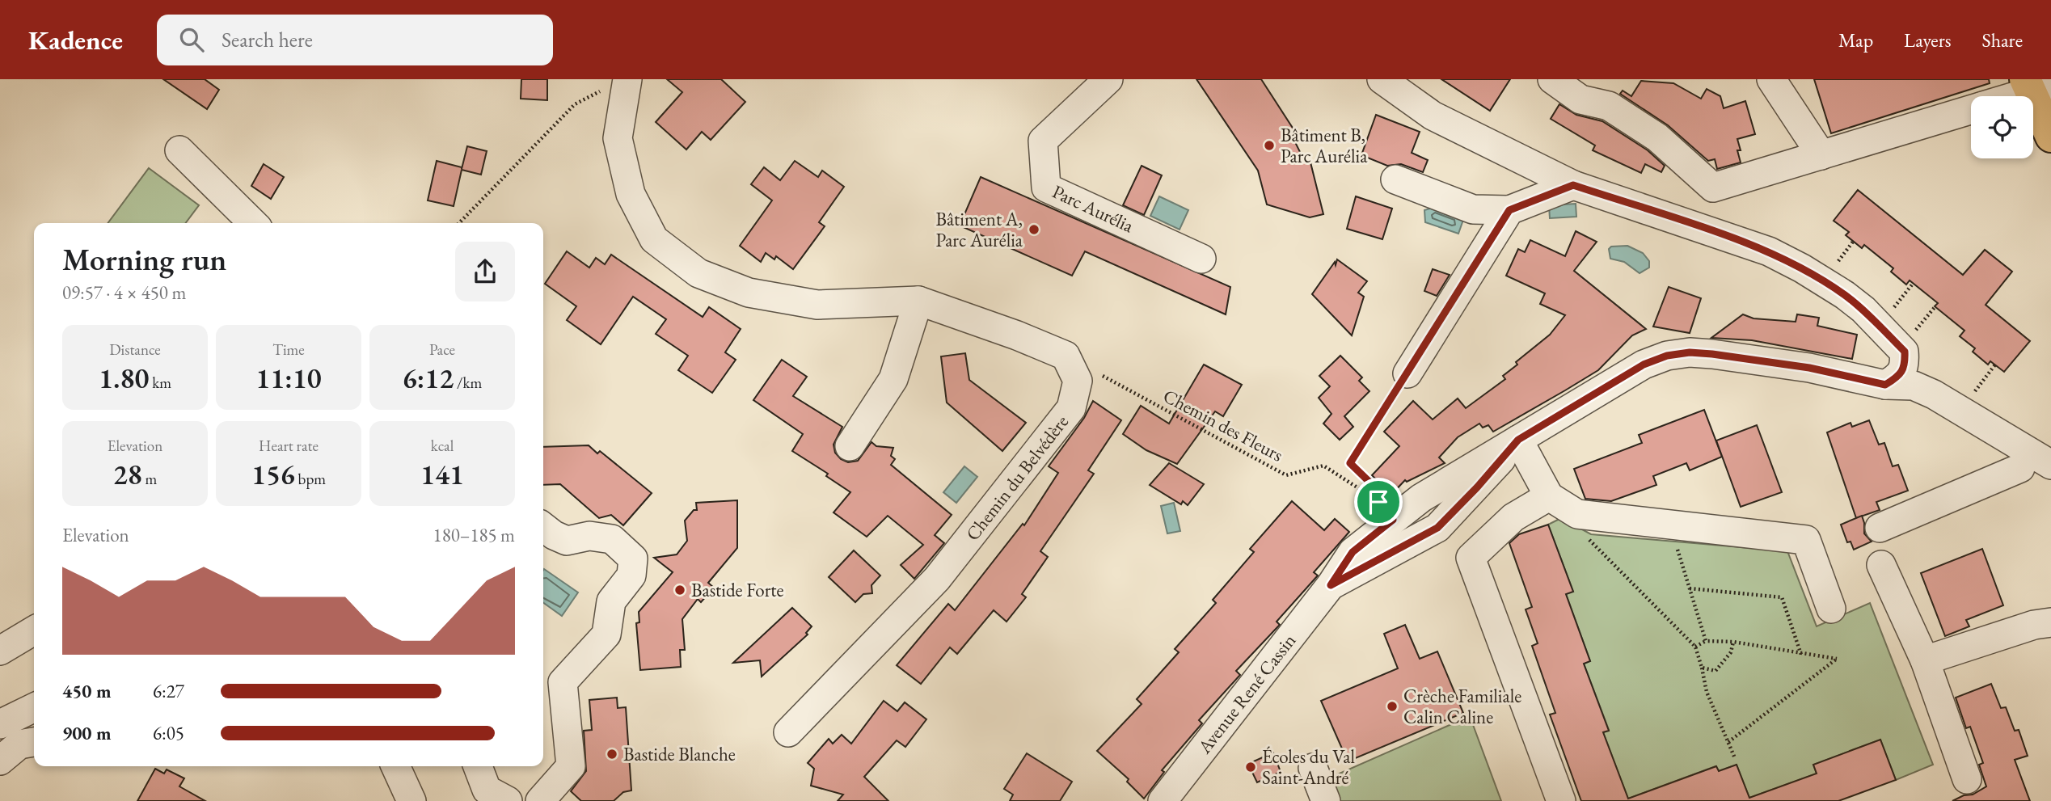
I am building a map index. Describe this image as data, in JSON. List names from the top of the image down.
{
  "streets": {
    "street": ["Parc Aurélia", "Chemin du Belvédère", "Avenue René Cassin"],
    "path": ["Chemin des Fleurs"]
  },
  "crossings": [
    ["Chemin des Fleurs", "Chemin du Belvédère"],
    ["Chemin des Fleurs", "Avenue René Cassin"]
  ],
  "places": [
    "Bâtiment B, Parc Aurélia",
    "Bâtiment A, Parc Aurélia",
    "Bastide Forte",
    "Crèche Familiale Calin Caline",
    "Bastide Blanche",
    "Écoles du Val Saint-André"
  ],
  "page": {
    "header": "Kadence",
    "search": "Search here",
    "nav": ["Map", "Layers", "Share"],
    "heading": ["Morning run", "09:57 · 4 × 450 m"],
    "stats": [
      ["Distance", "1.80 km"],
      ["Time", "11:10"],
      ["Pace", "6:12 /km"],
      ["Elevation", "28 m"],
      ["Heart rate", "156 bpm"],
      ["kcal", "141"]
    ],
    "chart": ["Elevation", "180–185 m"],
    "list": [
      {
        "name": "450 m",
        "note": "6:27"
      },
      {
        "name": "900 m",
        "note": "6:05"
      }
    ]
  }
}
